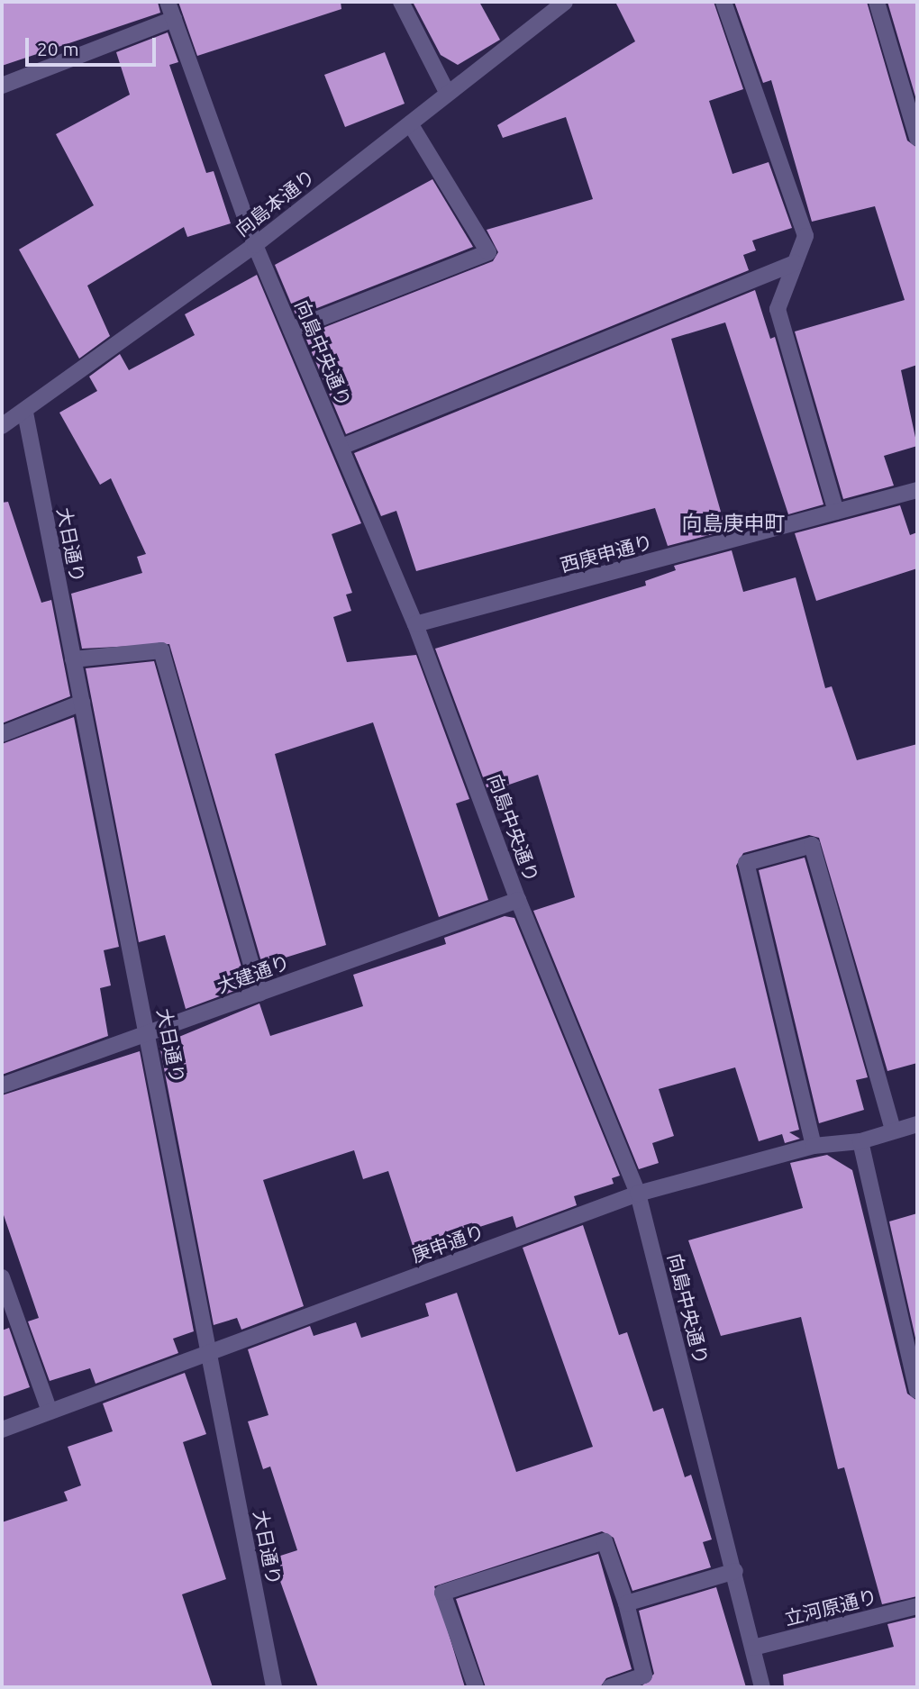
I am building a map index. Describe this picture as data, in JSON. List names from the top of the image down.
{
  "streets": {
    "street": [
      "向島本通り",
      "向島中央通り",
      "大日通り",
      "西庚申通り",
      "大建通り",
      "庚申通り",
      "立河原通り"
    ]
  },
  "crossings": [
    ["向島本通り", "向島中央通り"],
    ["向島本通り", "大日通り"],
    ["向島中央通り", "西庚申通り"],
    ["向島中央通り", "大建通り"],
    ["向島中央通り", "庚申通り"],
    ["向島中央通り", "立河原通り"],
    ["大日通り", "大建通り"],
    ["大日通り", "庚申通り"]
  ],
  "districts": ["向島庚申町"],
  "scale_bar": "20 m"
}
